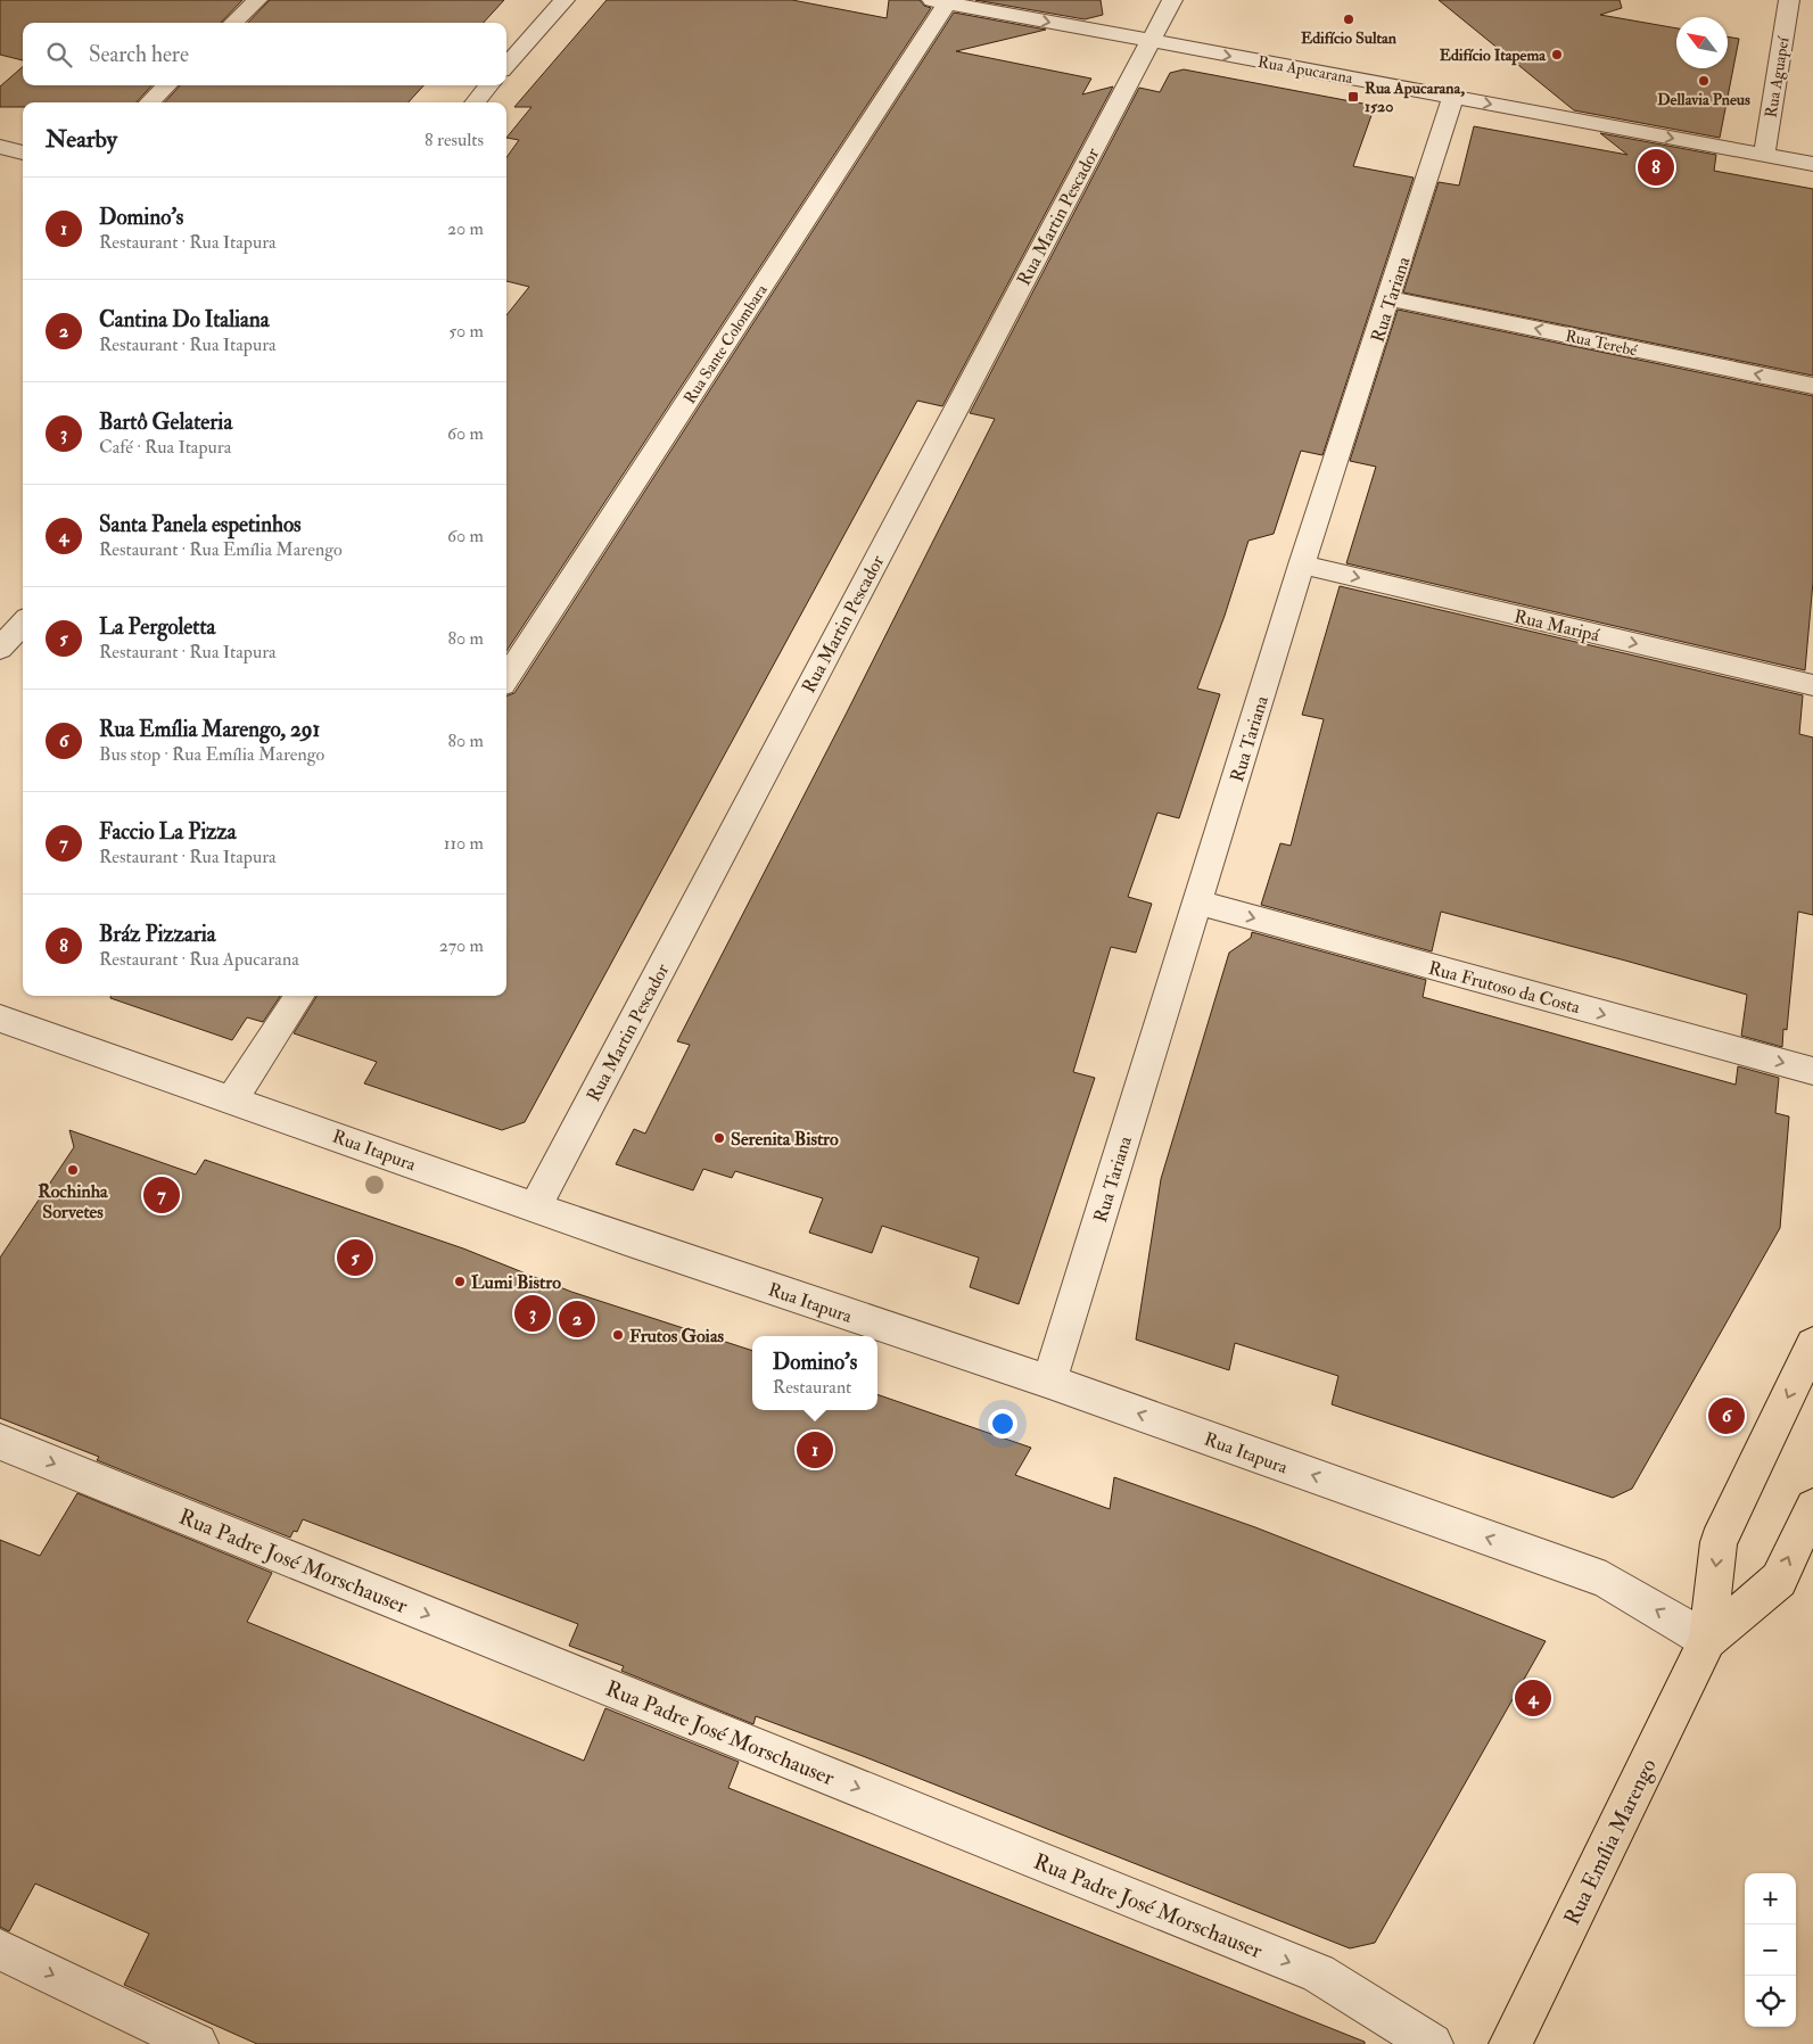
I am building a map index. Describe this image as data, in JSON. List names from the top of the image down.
{
  "streets": {
    "main road": ["Rua Emília Marengo"],
    "street": [
      "Rua Apucarana",
      "Rua Aguapeí",
      "Rua Martin Pescador",
      "Rua Tariana",
      "Rua Terebé",
      "Rua Sante Colombara",
      "Rua Maripá",
      "Rua Frutoso da Costa",
      "Rua Itapura",
      "Rua Padre José Morschauser"
    ]
  },
  "crossings": [
    ["Rua Apucarana", "Rua Aguapeí"],
    ["Rua Apucarana", "Rua Martin Pescador"],
    ["Rua Apucarana", "Rua Tariana"],
    ["Rua Apucarana", "Rua Sante Colombara"],
    ["Rua Martin Pescador", "Rua Itapura"],
    ["Rua Tariana", "Rua Terebé"],
    ["Rua Tariana", "Rua Maripá"],
    ["Rua Tariana", "Rua Frutoso da Costa"],
    ["Rua Tariana", "Rua Itapura"],
    ["Rua Itapura", "Rua Emília Marengo"]
  ],
  "one_way": [
    "Rua Apucarana",
    "Rua Terebé",
    "Rua Maripá",
    "Rua Frutoso da Costa",
    "Rua Itapura",
    "Rua Padre José Morschauser"
  ],
  "places": {
    "other": [
      "Edifício Sultan",
      "Edifício Itapema",
      "Dellavia Pneus",
      "Serenita Bistro",
      "Rochinha Sorvetes",
      "Lumi Bistro",
      "Frutos Goias"
    ],
    "transit": ["Rua Apucarana, 1520"]
  },
  "north": "top left",
  "page": {
    "search": "Search here",
    "heading": ["Nearby", "8 results"],
    "pins": [
      "8",
      "7",
      "5",
      "3",
      "2",
      "6",
      "1",
      "4"
    ],
    "list": [
      {
        "mark": "1",
        "name": "Domino's",
        "note": "Restaurant · Rua Itapura",
        "value": "20 m"
      },
      {
        "mark": "2",
        "name": "Cantina Do Italiana",
        "note": "Restaurant · Rua Itapura",
        "value": "50 m"
      },
      {
        "mark": "3",
        "name": "Bartô Gelateria",
        "note": "Café · Rua Itapura",
        "value": "60 m"
      },
      {
        "mark": "4",
        "name": "Santa Panela espetinhos",
        "note": "Restaurant · Rua Emília Marengo",
        "value": "60 m"
      },
      {
        "mark": "5",
        "name": "La Pergoletta",
        "note": "Restaurant · Rua Itapura",
        "value": "80 m"
      },
      {
        "mark": "6",
        "name": "Rua Emília Marengo, 291",
        "note": "Bus stop · Rua Emília Marengo",
        "value": "80 m"
      },
      {
        "mark": "7",
        "name": "Faccio La Pizza",
        "note": "Restaurant · Rua Itapura",
        "value": "110 m"
      },
      {
        "mark": "8",
        "name": "Bráz Pizzaria",
        "note": "Restaurant · Rua Apucarana",
        "value": "270 m"
      }
    ],
    "popup": ["Domino's", "Restaurant"],
    "map_buttons": ["+", "−"]
  }
}
